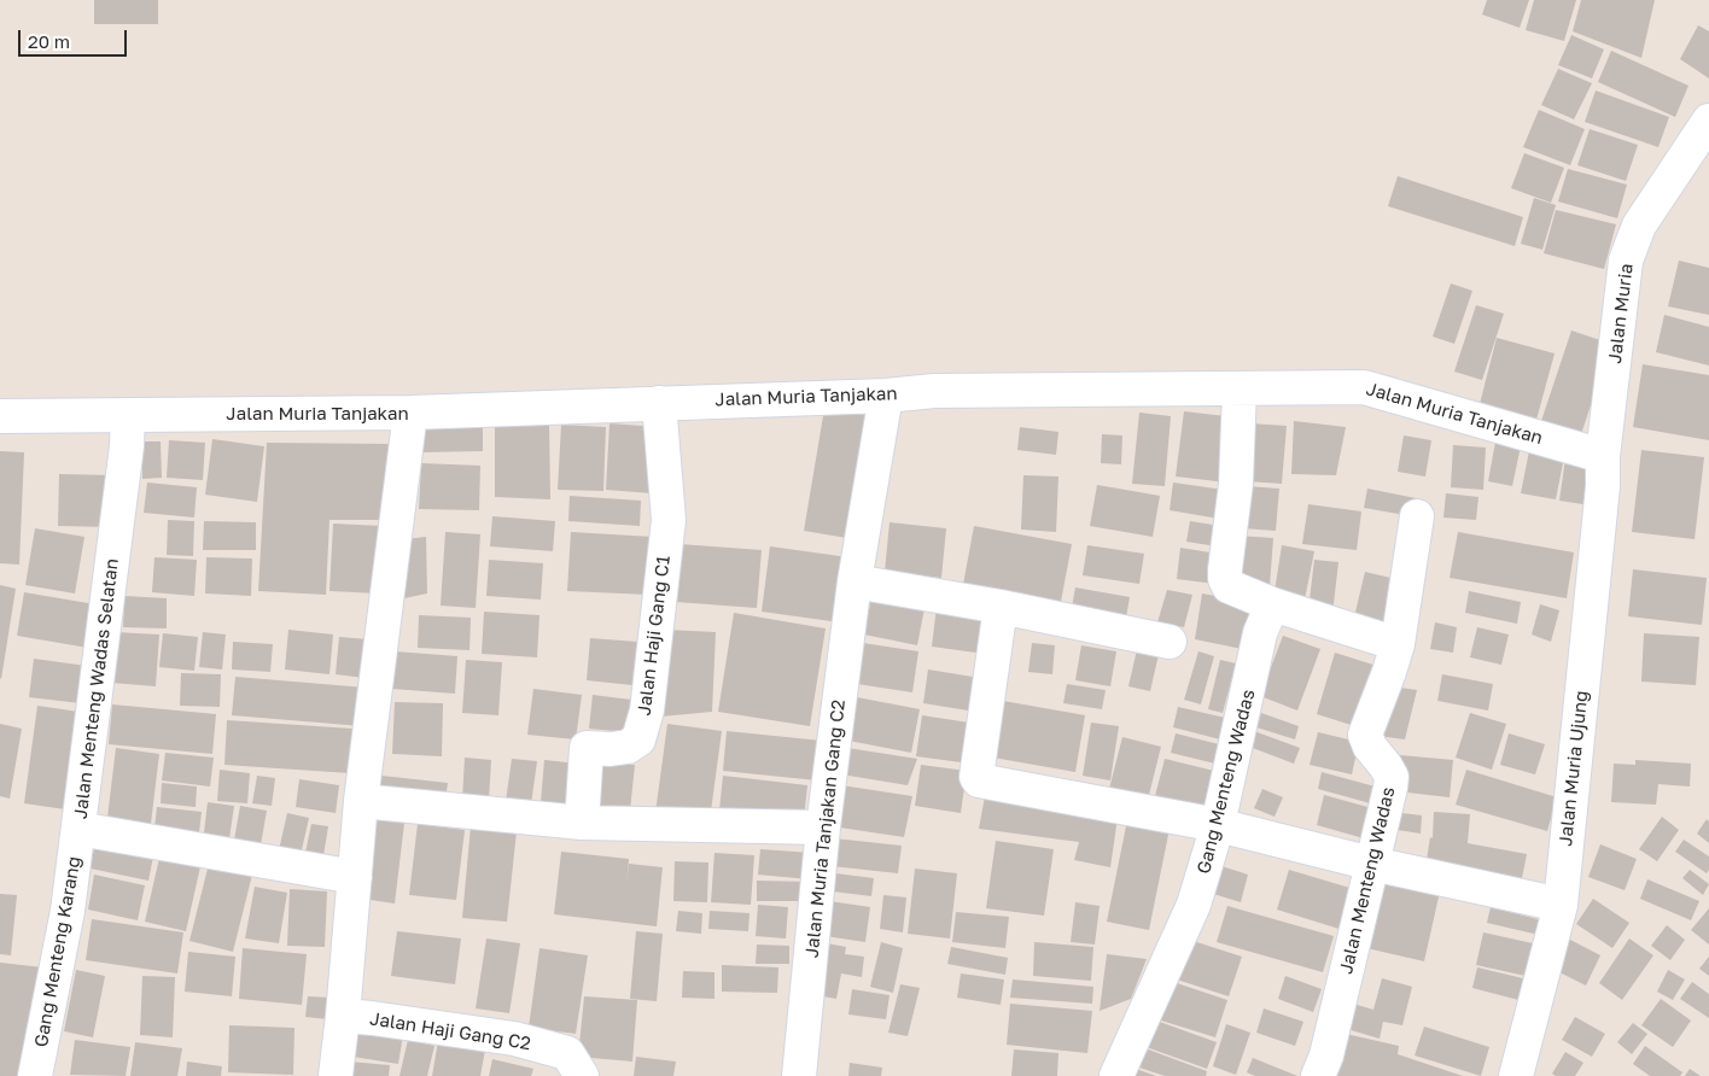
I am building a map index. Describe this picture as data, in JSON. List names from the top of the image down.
{
  "streets": {
    "street": [
      "Jalan Muria",
      "Jalan Muria Tanjakan",
      "Jalan Haji Gang C1",
      "Jalan Menteng Wadas Selatan",
      "Jalan Muria Ujung",
      "Gang Menteng Wadas",
      "Jalan Muria Tanjakan Gang C2",
      "Jalan Menteng Wadas",
      "Gang Menteng Karang",
      "Jalan Haji Gang C2"
    ]
  },
  "crossings": [
    ["Jalan Muria", "Jalan Muria Tanjakan"],
    ["Jalan Muria", "Jalan Muria Ujung"],
    ["Jalan Muria Tanjakan", "Jalan Haji Gang C1"],
    ["Jalan Muria Tanjakan", "Jalan Menteng Wadas Selatan"],
    ["Jalan Muria Tanjakan", "Jalan Muria Ujung"],
    ["Jalan Muria Tanjakan", "Jalan Muria Tanjakan Gang C2"],
    ["Jalan Menteng Wadas Selatan", "Gang Menteng Karang"]
  ],
  "scale_bar": "20 m"
}
